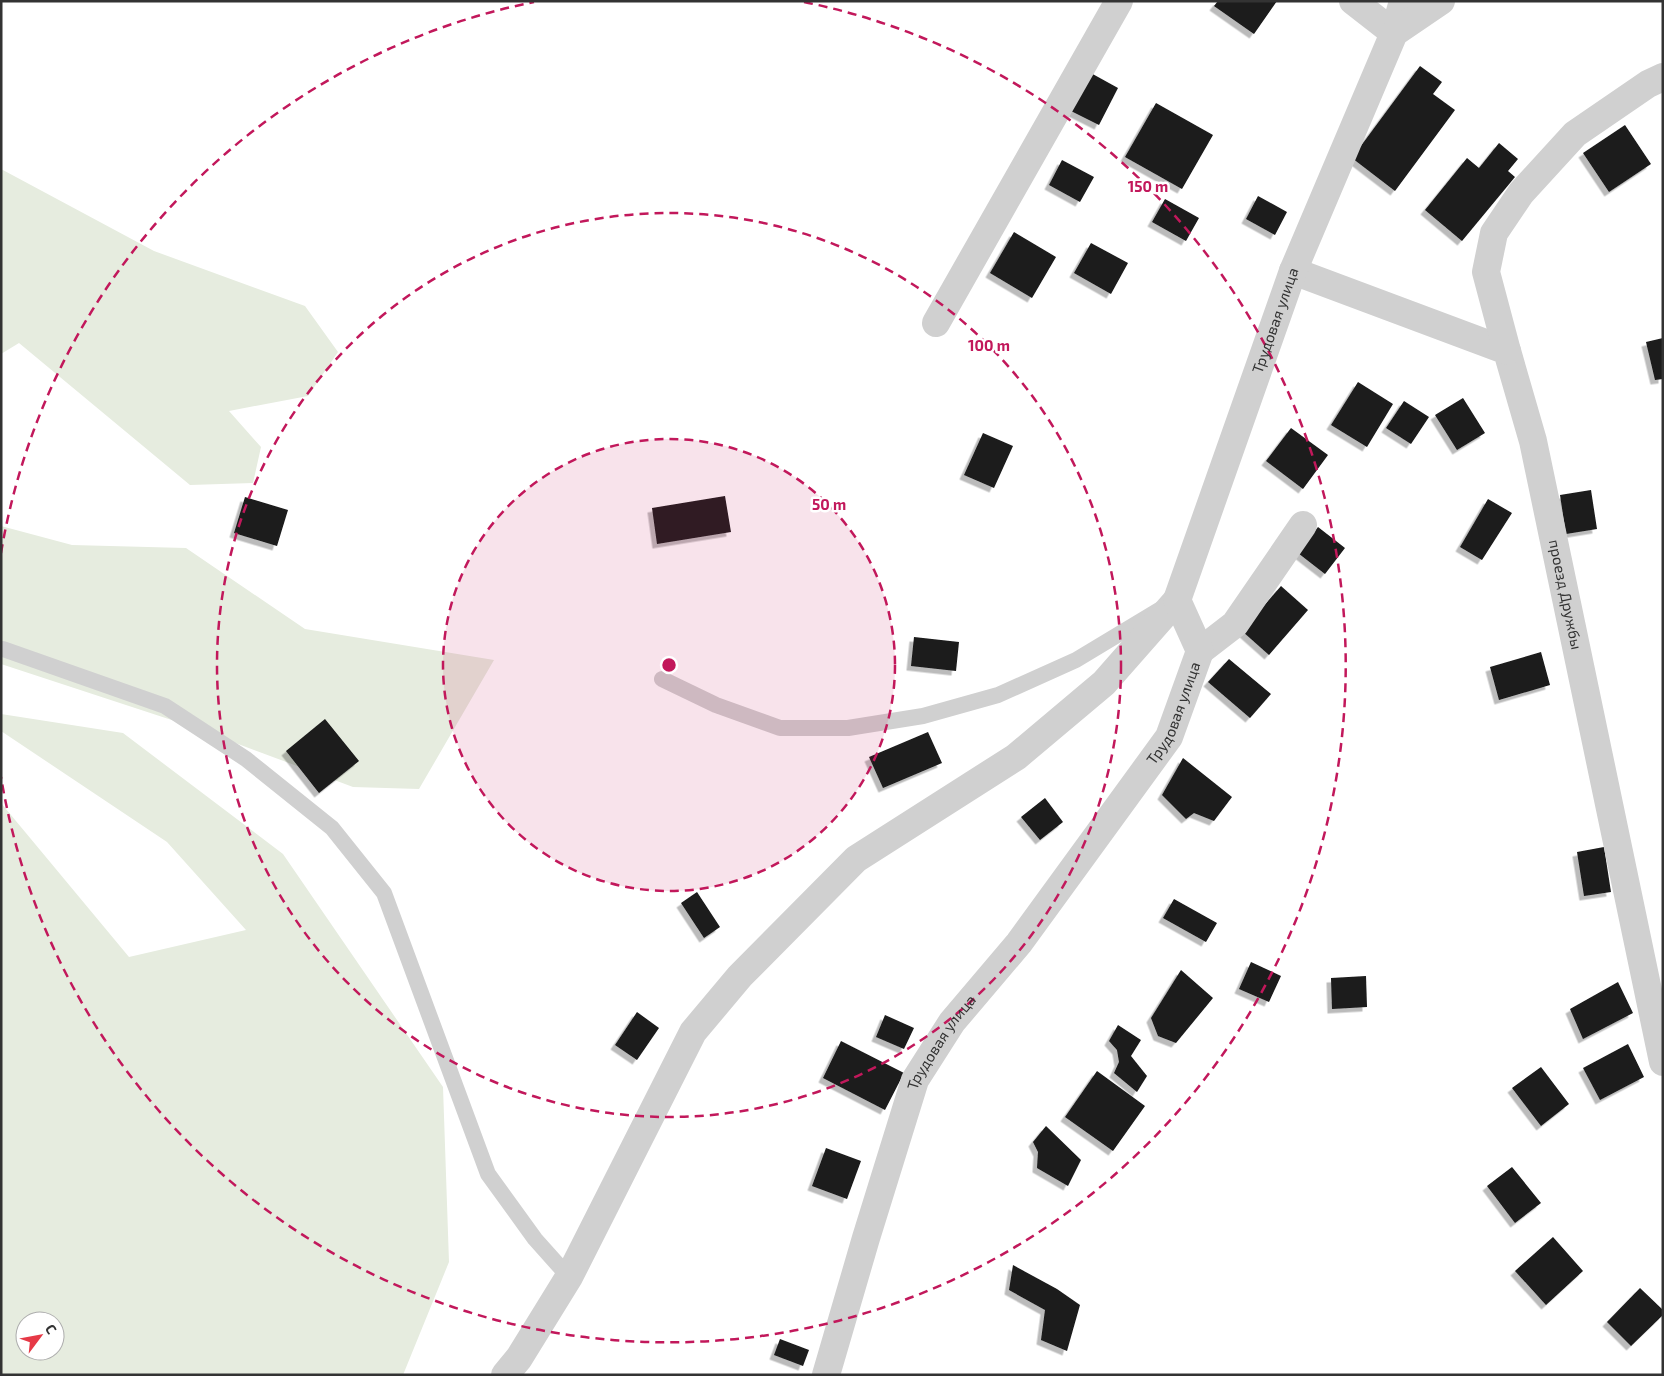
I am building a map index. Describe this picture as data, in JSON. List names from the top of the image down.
{
  "streets": {
    "street": ["Трудовая улица", "проезд Дружбы"]
  },
  "north": "top right",
  "rings": ["150 m", "100 m", "50 m"]
}
